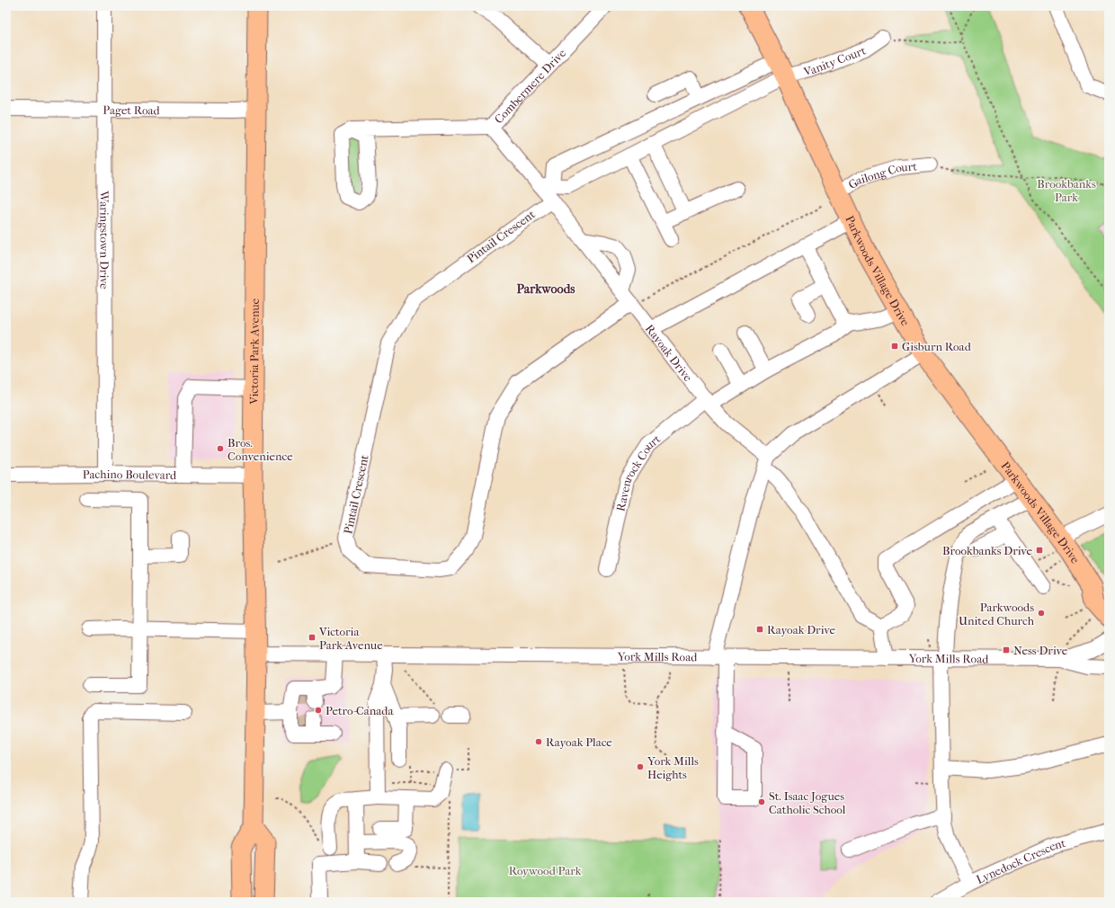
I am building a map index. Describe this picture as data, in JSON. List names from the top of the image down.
{
  "streets": {
    "main road": ["Parkwoods Village Drive", "Victoria Park Avenue"],
    "street": [
      "Vanity Court",
      "Combermere Drive",
      "Paget Road",
      "Gailong Court",
      "Pintail Crescent",
      "Waringstown Drive",
      "Rayoak Drive",
      "Pachino Boulevard",
      "Ravenrock Court",
      "York Mills Road",
      "Lynedock Crescent"
    ]
  },
  "crossings": [
    ["Vanity Court", "Parkwoods Village Drive"],
    ["Combermere Drive", "Rayoak Drive"],
    ["Paget Road", "Waringstown Drive"],
    ["Paget Road", "Victoria Park Avenue"],
    ["Gailong Court", "Parkwoods Village Drive"],
    ["Pintail Crescent", "Rayoak Drive"],
    ["Waringstown Drive", "Pachino Boulevard"],
    ["Victoria Park Avenue", "Pachino Boulevard"],
    ["Victoria Park Avenue", "York Mills Road"],
    ["Rayoak Drive", "Ravenrock Court"]
  ],
  "districts": ["Parkwoods"],
  "parks": ["Brookbanks Park", "Roywood Park"],
  "places": {
    "transit": [
      "Gisburn Road",
      "Brookbanks Drive",
      "Rayoak Drive",
      "Victoria Park Avenue",
      "Ness Drive"
    ],
    "other": [
      "Bros. Convenience",
      "Parkwoods United Church",
      "Petro-Canada",
      "Rayoak Place",
      "York Mills Heights",
      "St. Isaac Jogues Catholic School"
    ]
  }
}
